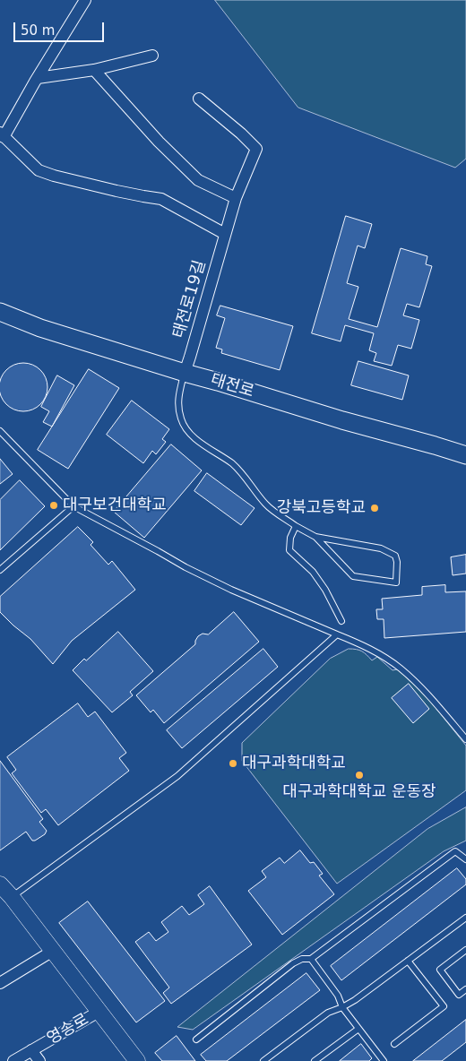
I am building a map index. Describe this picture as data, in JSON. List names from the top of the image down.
{
  "streets": {
    "main road": ["태전로", "영송로"],
    "street": ["태전로19길"]
  },
  "crossings": [
    ["태전로19길", "태전로"]
  ],
  "places": [
    "대구보건대학교",
    "강북고등학교",
    "대구과학대학교",
    "대구과학대학교 운동장"
  ],
  "scale_bar": "50 m"
}
